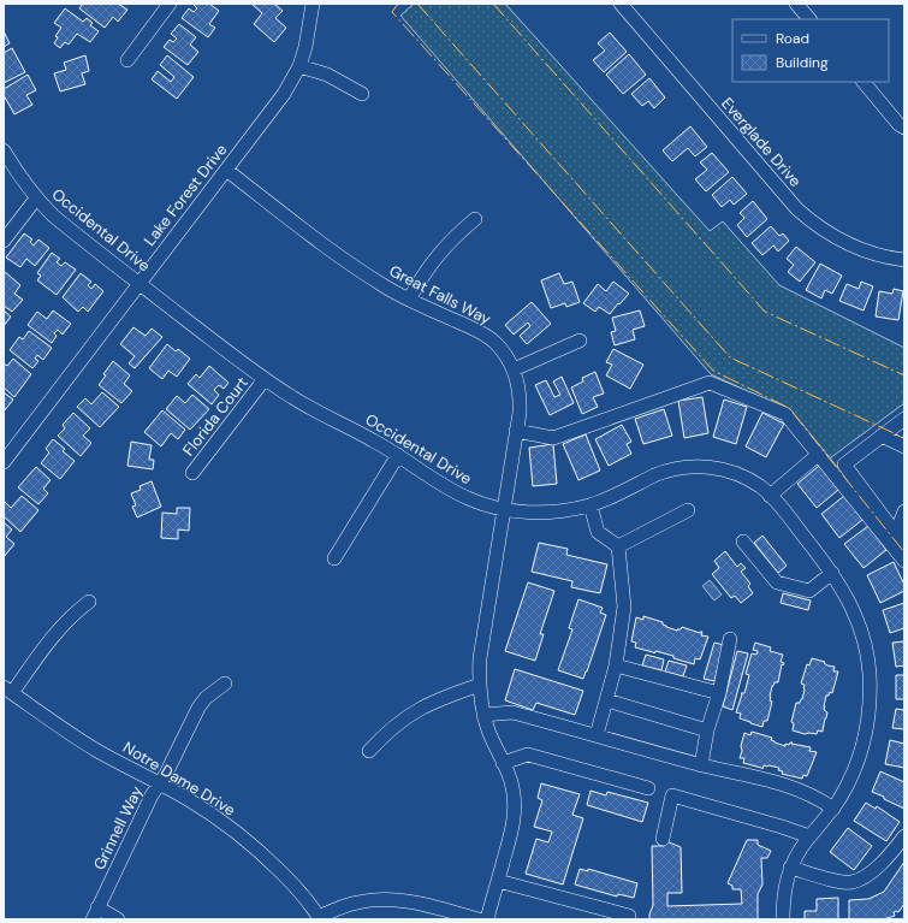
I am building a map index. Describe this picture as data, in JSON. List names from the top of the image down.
{
  "streets": {
    "street": [
      "Everglade Drive",
      "Lake Forest Drive",
      "Occidental Drive",
      "Great Falls Way",
      "Florida Court",
      "Notre Dame Drive",
      "Grinnell Way"
    ]
  },
  "crossings": [
    ["Lake Forest Drive", "Occidental Drive"],
    ["Lake Forest Drive", "Great Falls Way"],
    ["Occidental Drive", "Great Falls Way"],
    ["Occidental Drive", "Florida Court"],
    ["Notre Dame Drive", "Grinnell Way"]
  ],
  "legend": ["Road", "Building"]
}
